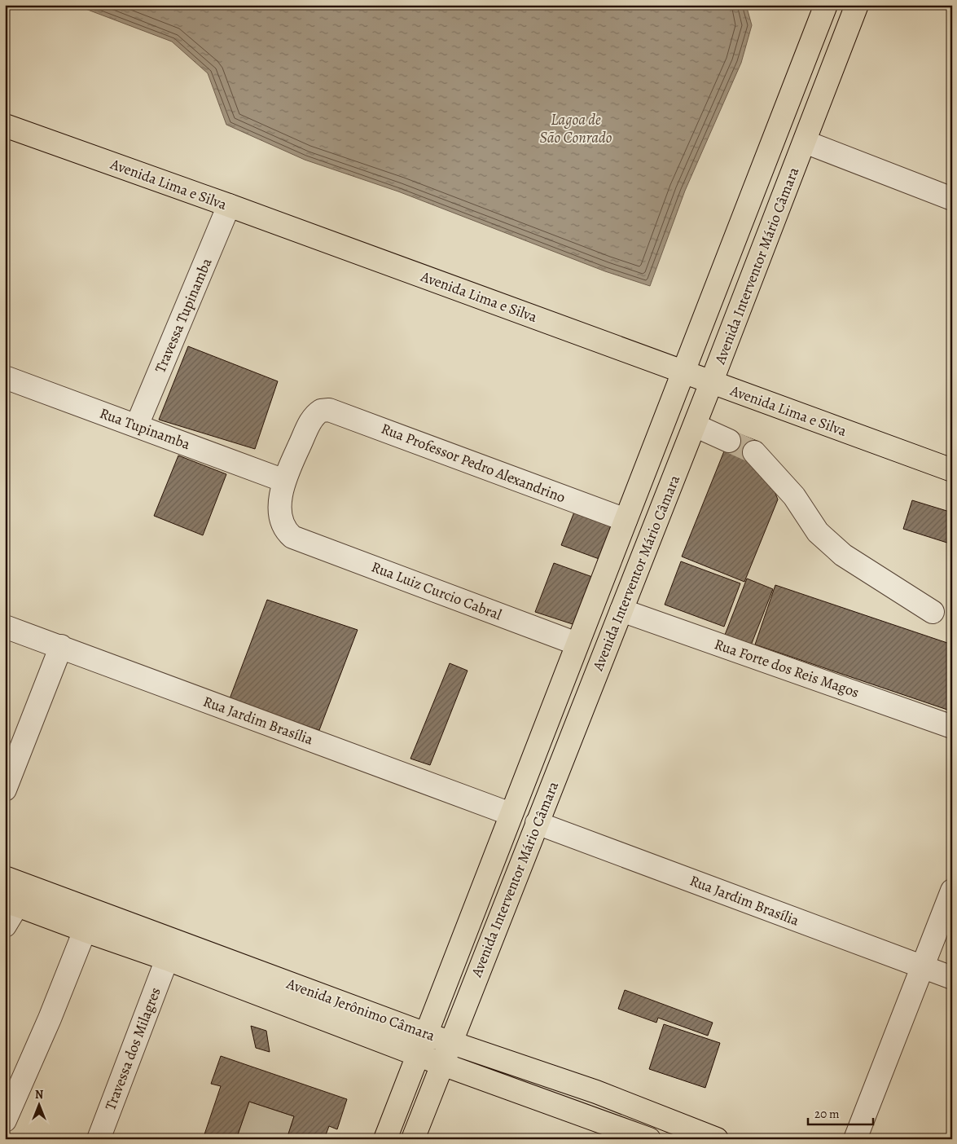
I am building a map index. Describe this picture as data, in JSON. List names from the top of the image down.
{
  "streets": {
    "main road": ["Avenida Lima e Silva", "Avenida Interventor Mário Câmara", "Avenida Jerônimo Câmara"],
    "street": [
      "Travessa Tupinamba",
      "Rua Tupinamba",
      "Rua Professor Pedro Alexandrino",
      "Rua Luiz Curcio Cabral",
      "Rua Forte dos Reis Magos",
      "Rua Jardim Brasília",
      "Travessa dos Milagres"
    ]
  },
  "crossings": [
    ["Avenida Lima e Silva", "Avenida Interventor Mário Câmara"],
    ["Avenida Lima e Silva", "Travessa Tupinamba"],
    ["Avenida Interventor Mário Câmara", "Rua Professor Pedro Alexandrino"],
    ["Avenida Interventor Mário Câmara", "Rua Luiz Curcio Cabral"],
    ["Avenida Interventor Mário Câmara", "Rua Forte dos Reis Magos"],
    ["Avenida Interventor Mário Câmara", "Rua Jardim Brasília"],
    ["Avenida Interventor Mário Câmara", "Avenida Jerônimo Câmara"],
    ["Travessa Tupinamba", "Rua Tupinamba"],
    ["Rua Tupinamba", "Rua Professor Pedro Alexandrino"],
    ["Rua Tupinamba", "Rua Luiz Curcio Cabral"],
    ["Rua Professor Pedro Alexandrino", "Rua Luiz Curcio Cabral"],
    ["Avenida Jerônimo Câmara", "Travessa dos Milagres"]
  ],
  "water": ["Lagoa de São Conrado"],
  "scale_bar": "20 m",
  "north": "top"
}
